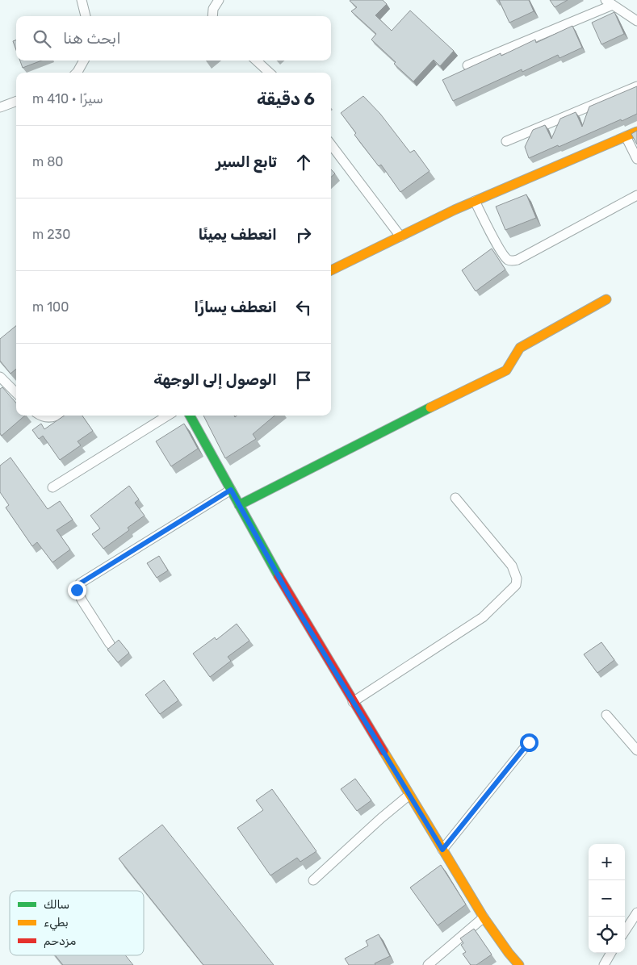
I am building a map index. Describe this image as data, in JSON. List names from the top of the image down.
{
  "legend": ["سالك", "بطيء", "مزدحم"],
  "page": {
    "search": "ابحث هنا",
    "heading": ["6 دقيقة", "سيرًا · 410 m"],
    "list": [
      ["تابع السير", "80 m"],
      ["انعطف يمينًا", "230 m"],
      ["انعطف يسارًا", "100 m"],
      "الوصول إلى الوجهة"
    ],
    "map_buttons": ["+", "−"]
  }
}
